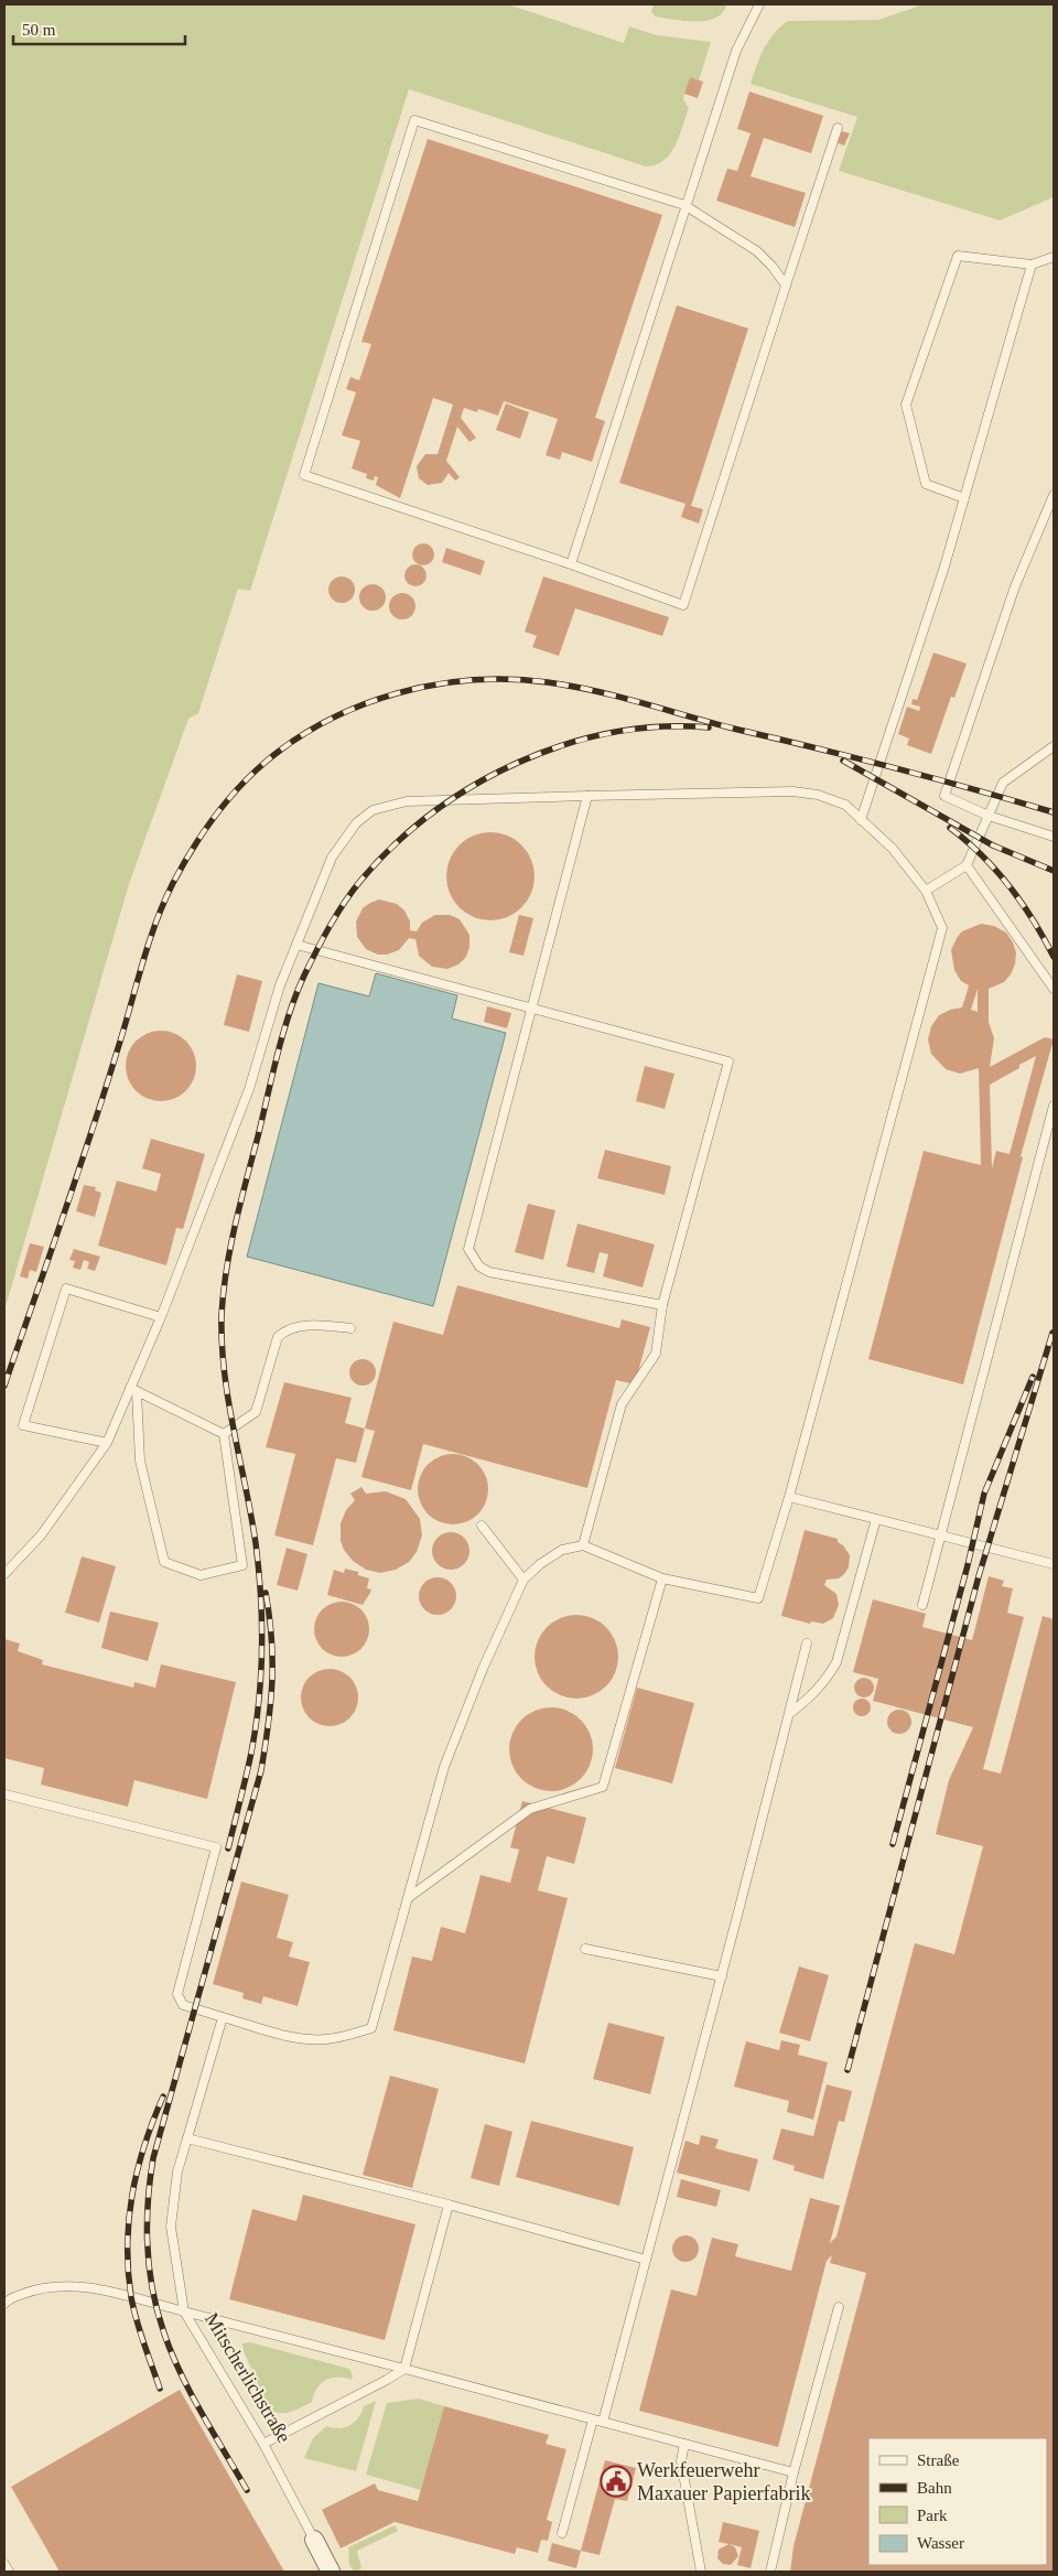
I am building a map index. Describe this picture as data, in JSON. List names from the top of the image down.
{
  "streets": {
    "street": ["Mitscherlichstraße"]
  },
  "places": {
    "public building": ["Werkfeuerwehr Maxauer Papierfabrik"]
  },
  "legend": [
    "Straße",
    "Bahn",
    "Park",
    "Wasser"
  ],
  "scale_bar": "50 m"
}
